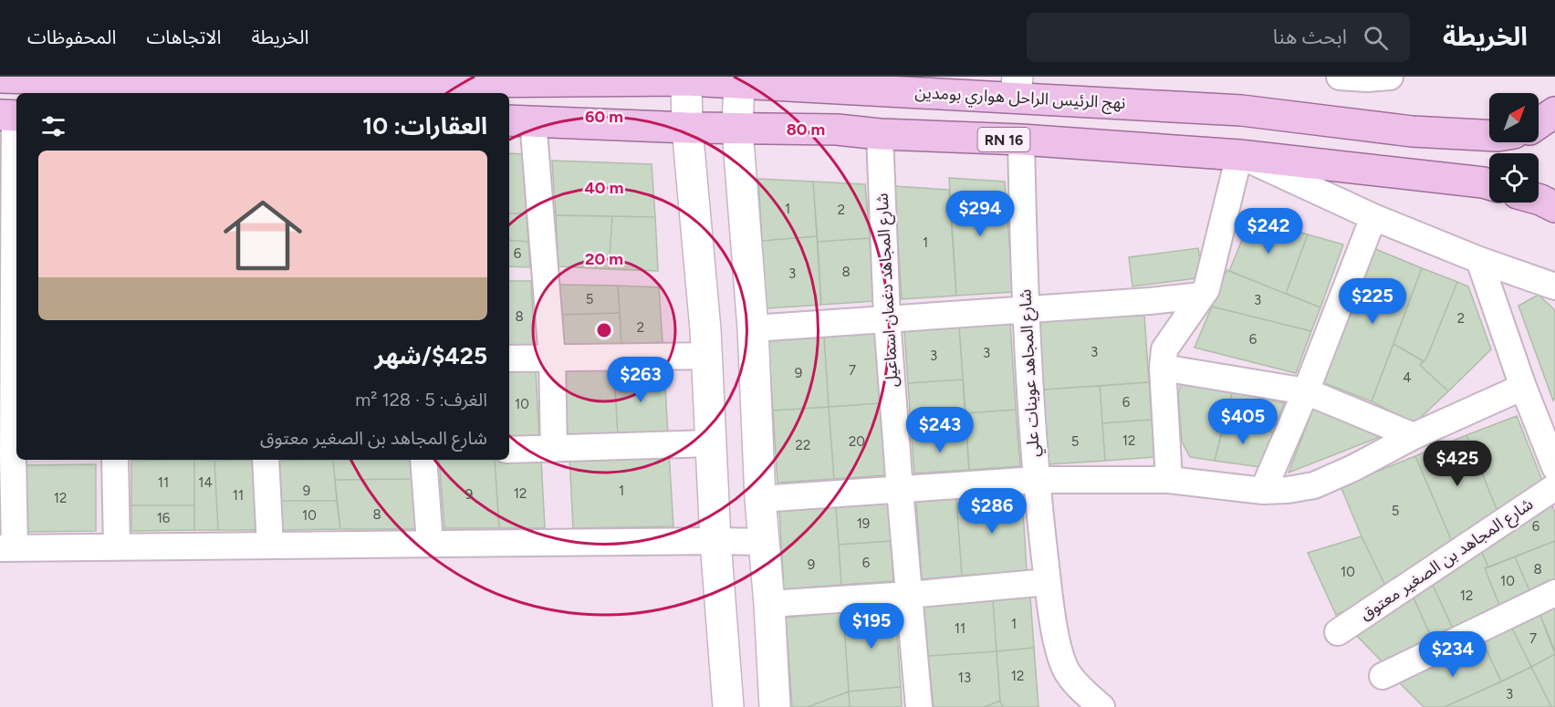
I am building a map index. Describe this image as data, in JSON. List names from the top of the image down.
{
  "streets": {
    "main road": ["نهج الرئيس الراحل هواري بومدين", "RN 16"],
    "street": ["شارع المجاهد دغمان اسماعيل", "شارع المجاهد عوينات علي", "شارع المجاهد بن الصغير معتوق"]
  },
  "crossings": [
    ["RN 16", "شارع المجاهد دغمان اسماعيل"],
    ["RN 16", "شارع المجاهد عوينات علي"]
  ],
  "house_numbers": [
    "1",
    "2",
    "1",
    "6",
    "8",
    "3",
    "5",
    "3",
    "8",
    "2",
    "2",
    "6",
    "3",
    "3",
    "3",
    "7",
    "9",
    "4",
    "6",
    "10",
    "12",
    "20",
    "5",
    "22",
    "11",
    "14",
    "9",
    "1",
    "12",
    "9",
    "11",
    "12",
    "5",
    "8",
    "10",
    "16",
    "19",
    "6",
    "6",
    "9",
    "8",
    "10",
    "10",
    "12",
    "1",
    "11",
    "7",
    "12",
    "13",
    "3"
  ],
  "north": "top right",
  "page": {
    "header": "الخريطة",
    "search": "ابحث هنا",
    "nav": ["الخريطة", "الاتجاهات", "المحفوظات"],
    "heading": "العقارات: 10",
    "list": [
      {
        "name": "$425/شهر",
        "note": "الغرف: 5 · 128 m² · شارع المجاهد بن الصغير معتوق"
      }
    ],
    "price": [
      "$294",
      "$242",
      "$225",
      "$263",
      "$405",
      "$243",
      "$425",
      "$286",
      "$195",
      "$234"
    ]
  },
  "rings": [
    "60 m",
    "80 m",
    "40 m",
    "20 m"
  ]
}
